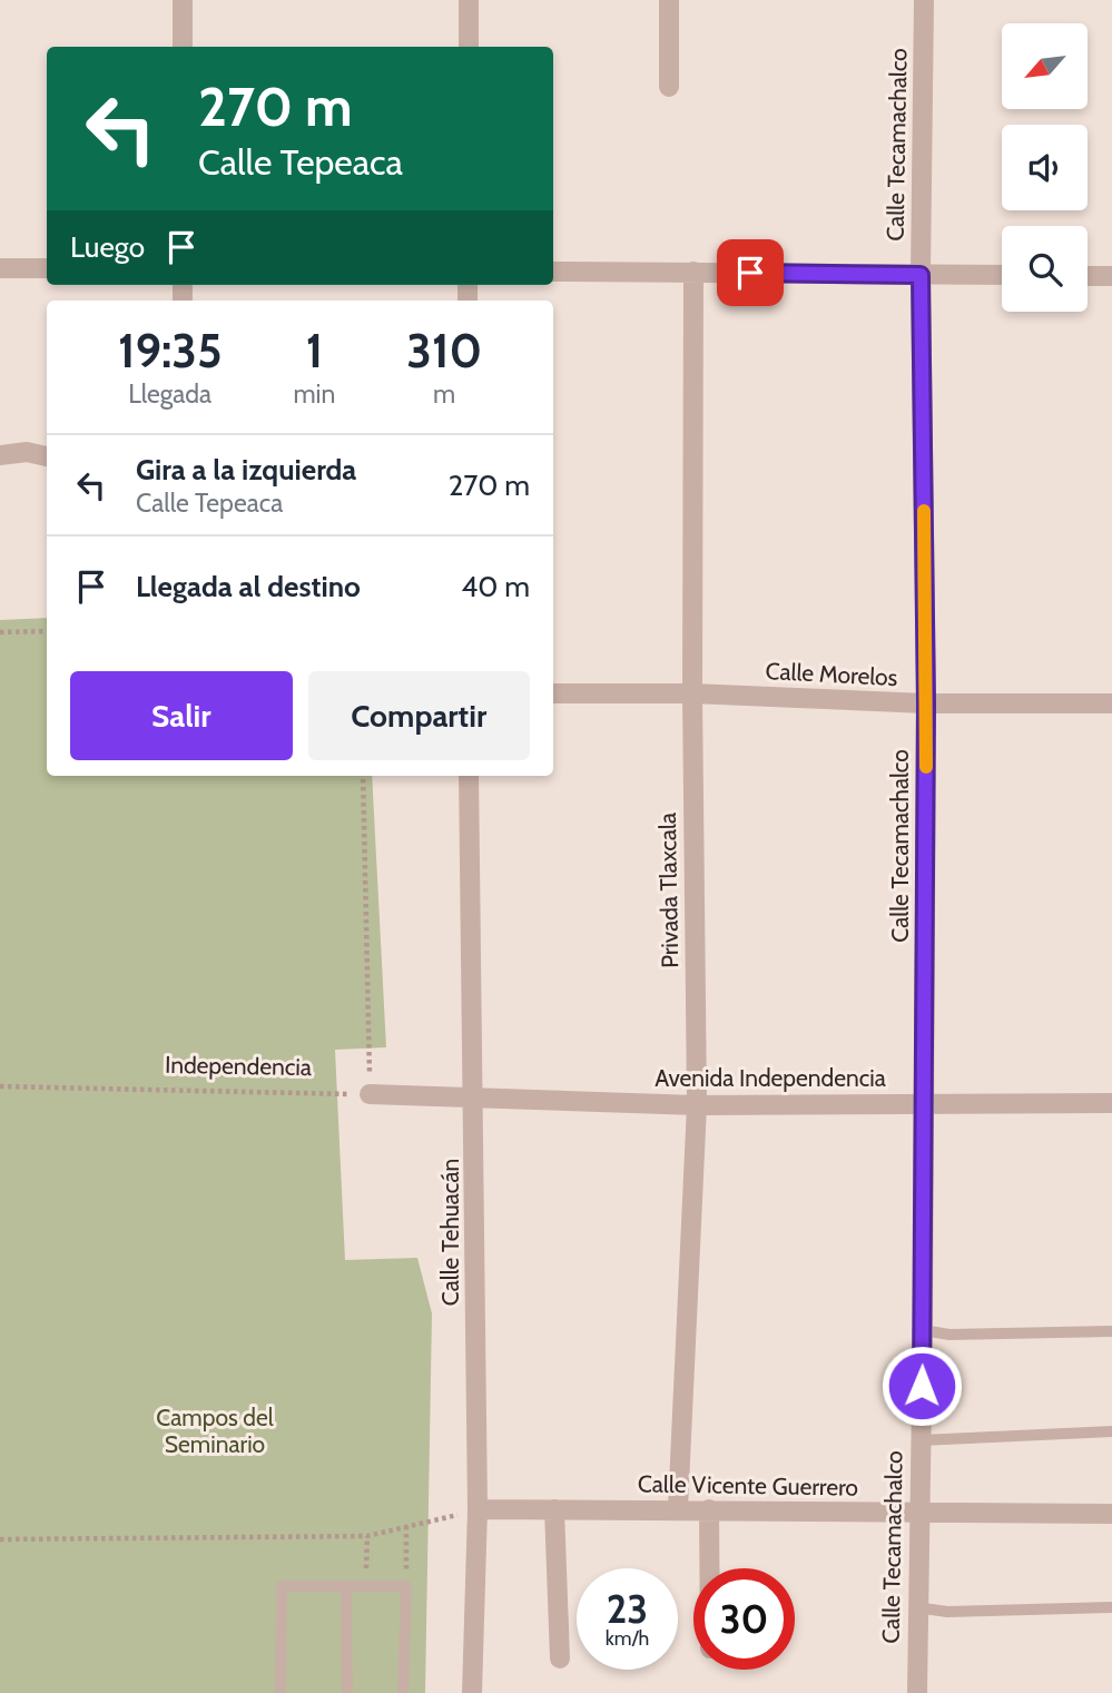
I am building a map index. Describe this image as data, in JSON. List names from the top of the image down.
{
  "streets": {
    "street": [
      "Calle Tecamachalco",
      "Calle Morelos",
      "Privada Tlaxcala",
      "Avenida Independencia",
      "Calle Tehuacán",
      "Calle Vicente Guerrero"
    ],
    "path": ["Independencia"]
  },
  "crossings": [
    ["Calle Tecamachalco", "Calle Morelos"],
    ["Calle Tecamachalco", "Avenida Independencia"],
    ["Calle Tecamachalco", "Calle Vicente Guerrero"],
    ["Calle Morelos", "Privada Tlaxcala"],
    ["Privada Tlaxcala", "Avenida Independencia"],
    ["Privada Tlaxcala", "Calle Vicente Guerrero"],
    ["Avenida Independencia", "Calle Tehuacán"],
    ["Calle Tehuacán", "Calle Vicente Guerrero"]
  ],
  "parks": ["Campos del Seminario"],
  "north": "bottom left",
  "page": {
    "turn": ["270 m", "Calle Tepeaca"],
    "then": "Luego",
    "eta": [
      "19:35",
      "Llegada",
      "1",
      "min",
      "310",
      "m"
    ],
    "list": [
      {
        "name": "Gira a la izquierda",
        "note": "Calle Tepeaca",
        "value": "270 m"
      },
      {
        "name": "Llegada al destino",
        "value": "40 m"
      }
    ],
    "buttons": ["Salir", "Compartir"],
    "speed": "23 km/h",
    "limit": "30"
  }
}
